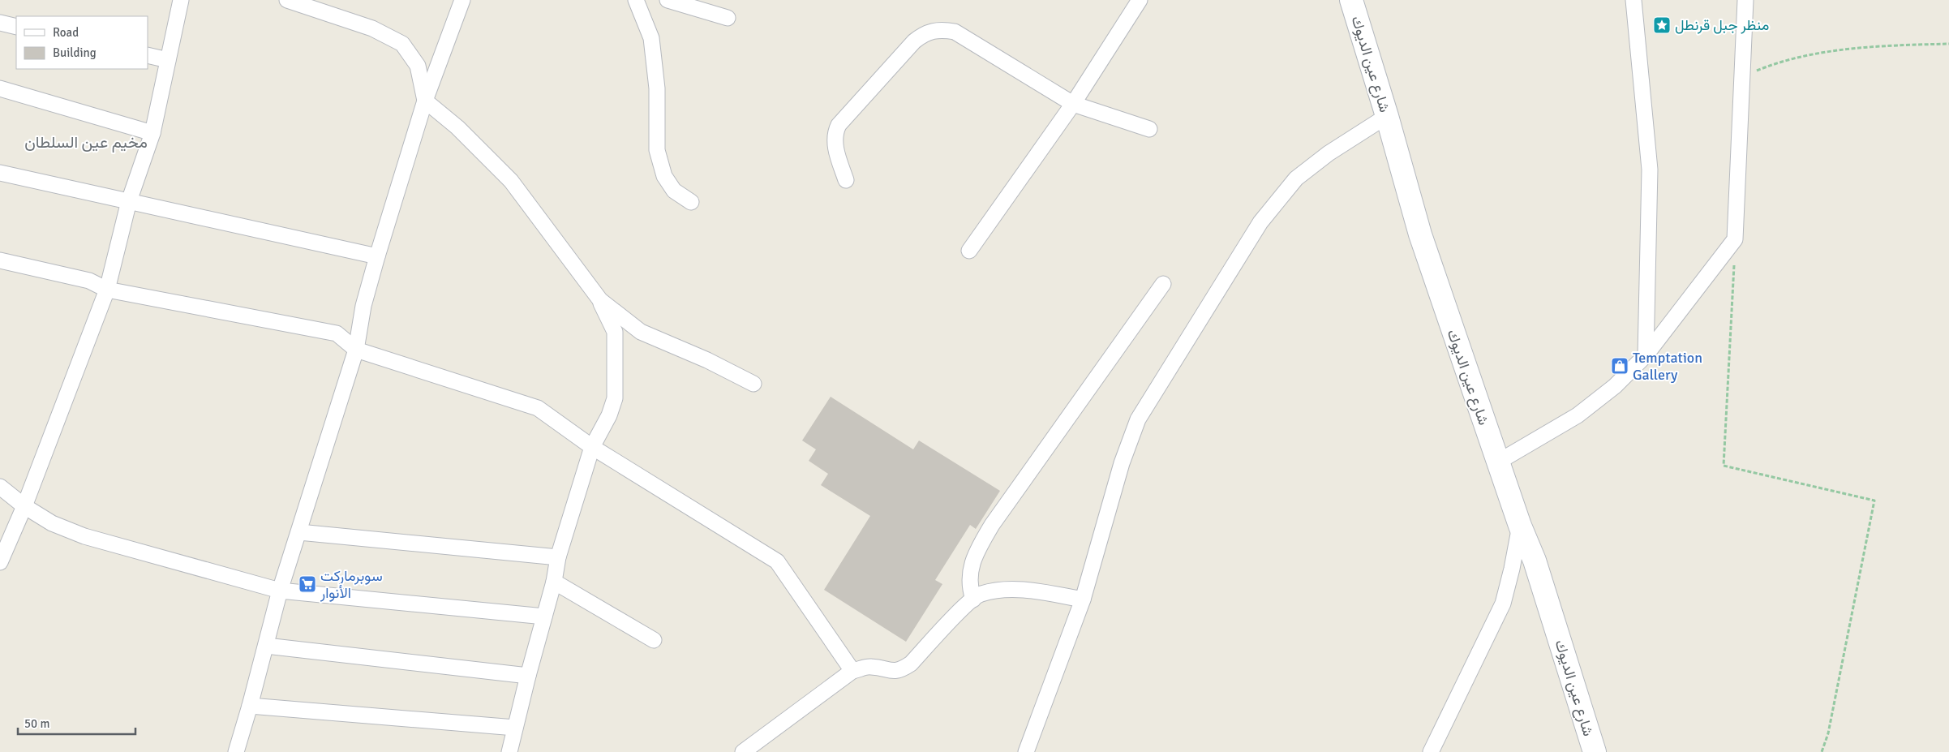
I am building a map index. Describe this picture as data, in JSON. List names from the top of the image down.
{
  "streets": {
    "main road": ["شارع عين الديوك"]
  },
  "districts": ["مخيم عين السلطان"],
  "places": {
    "place": ["منظر جبل قرنطل"],
    "shop": ["Temptation Gallery"],
    "supermarket": ["سوبرماركت الأنوار"]
  },
  "legend": ["Road", "Building"],
  "scale_bar": "50 m"
}
